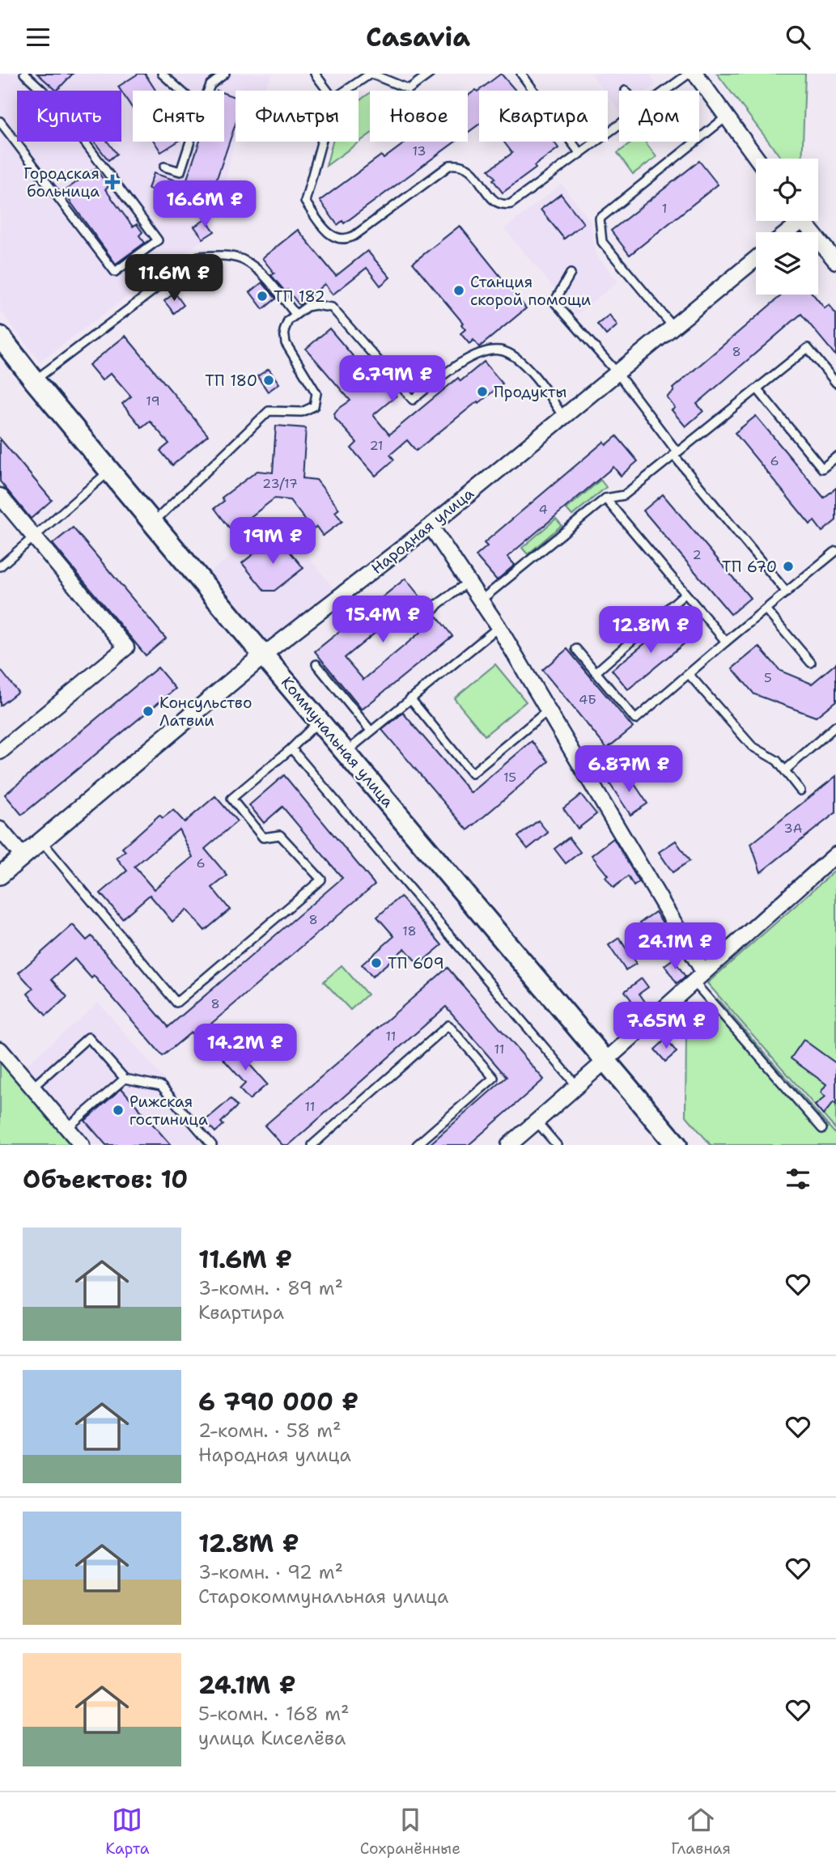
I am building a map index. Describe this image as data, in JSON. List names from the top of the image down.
{
  "streets": {
    "main road": ["Коммунальная улица"],
    "street": ["Народная улица"]
  },
  "crossings": [
    ["Народная улица", "Коммунальная улица"]
  ],
  "places": {
    "health": ["Городская больница"],
    "other": [
      "Станция скорой помощи",
      "ТП 182",
      "ТП 180",
      "Продукты",
      "ТП 670",
      "Консульство Латвии",
      "ТП 609",
      "Рижская гостиница"
    ]
  },
  "house_numbers": [
    "13",
    "1",
    "8",
    "19",
    "21",
    "6",
    "23/17",
    "4",
    "2",
    "5",
    "4Б",
    "15",
    "3А",
    "6",
    "8",
    "18",
    "8",
    "11",
    "11",
    "11"
  ],
  "page": {
    "header": "Casavia",
    "chip": [
      "Купить",
      "Снять",
      "Фильтры",
      "Новое",
      "Квартира",
      "Дом"
    ],
    "price": [
      "16.6M ₽",
      "11.6M ₽",
      "6.79M ₽",
      "19M ₽",
      "15.4M ₽",
      "12.8M ₽",
      "6.87M ₽",
      "24.1M ₽",
      "7.65M ₽",
      "14.2M ₽"
    ],
    "heading": "Объектов: 10",
    "list": [
      {
        "name": "11.6M ₽",
        "note": "3-комн. · 89 m² · Квартира"
      },
      {
        "name": "6 790 000 ₽",
        "note": "2-комн. · 58 m² · Народная улица"
      },
      {
        "name": "12.8M ₽",
        "note": "3-комн. · 92 m² · Старокоммунальная улица"
      },
      {
        "name": "24.1M ₽",
        "note": "5-комн. · 168 m² · улица Киселёва"
      }
    ],
    "tabs": ["Карта", "Сохранённые", "Главная"]
  }
}
